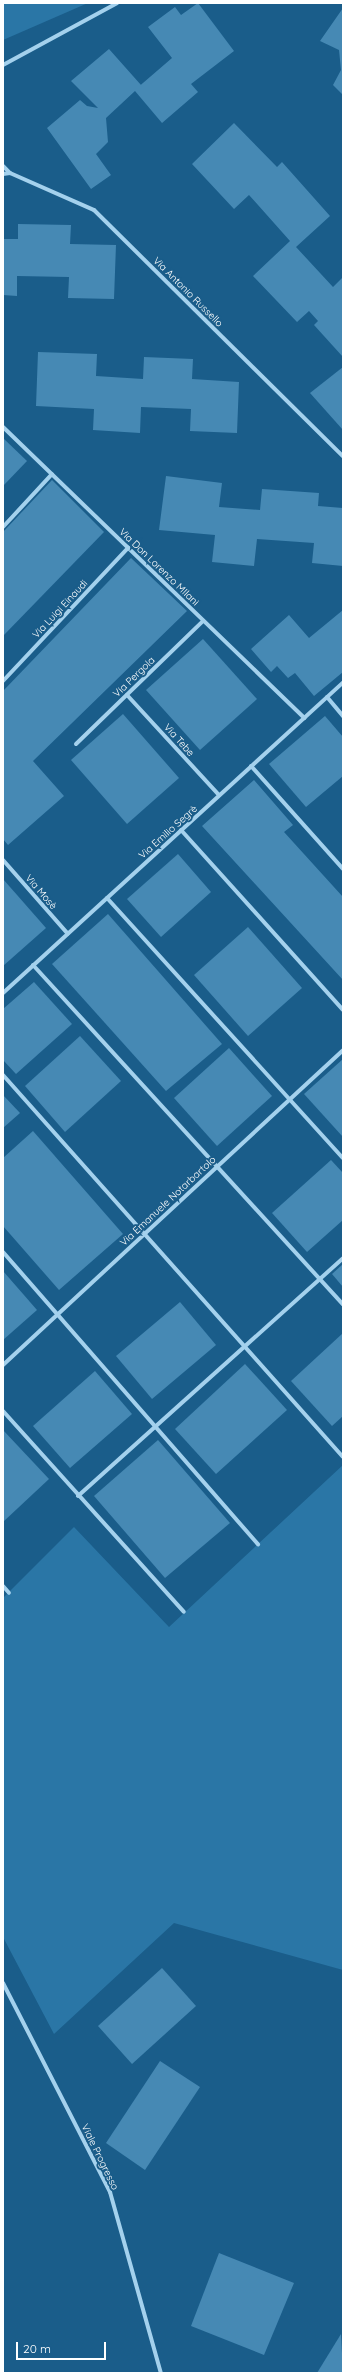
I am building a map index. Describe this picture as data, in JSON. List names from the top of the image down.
{
  "streets": {
    "street": [
      "Via Antonio Russello",
      "Via Don Lorenzo MIlani",
      "Via Luigi Einaudi",
      "Via Pergola",
      "Via Tebe",
      "Via Emilio Segrè",
      "Via Mosè",
      "Via Emanuele Notarbartolo",
      "Viale Progresso"
    ]
  },
  "crossings": [
    ["Via Don Lorenzo MIlani", "Via Luigi Einaudi"],
    ["Via Don Lorenzo MIlani", "Via Pergola"],
    ["Via Don Lorenzo MIlani", "Via Emilio Segrè"],
    ["Via Pergola", "Via Tebe"],
    ["Via Tebe", "Via Emilio Segrè"],
    ["Via Emilio Segrè", "Via Mosè"]
  ],
  "scale_bar": "20 m"
}
